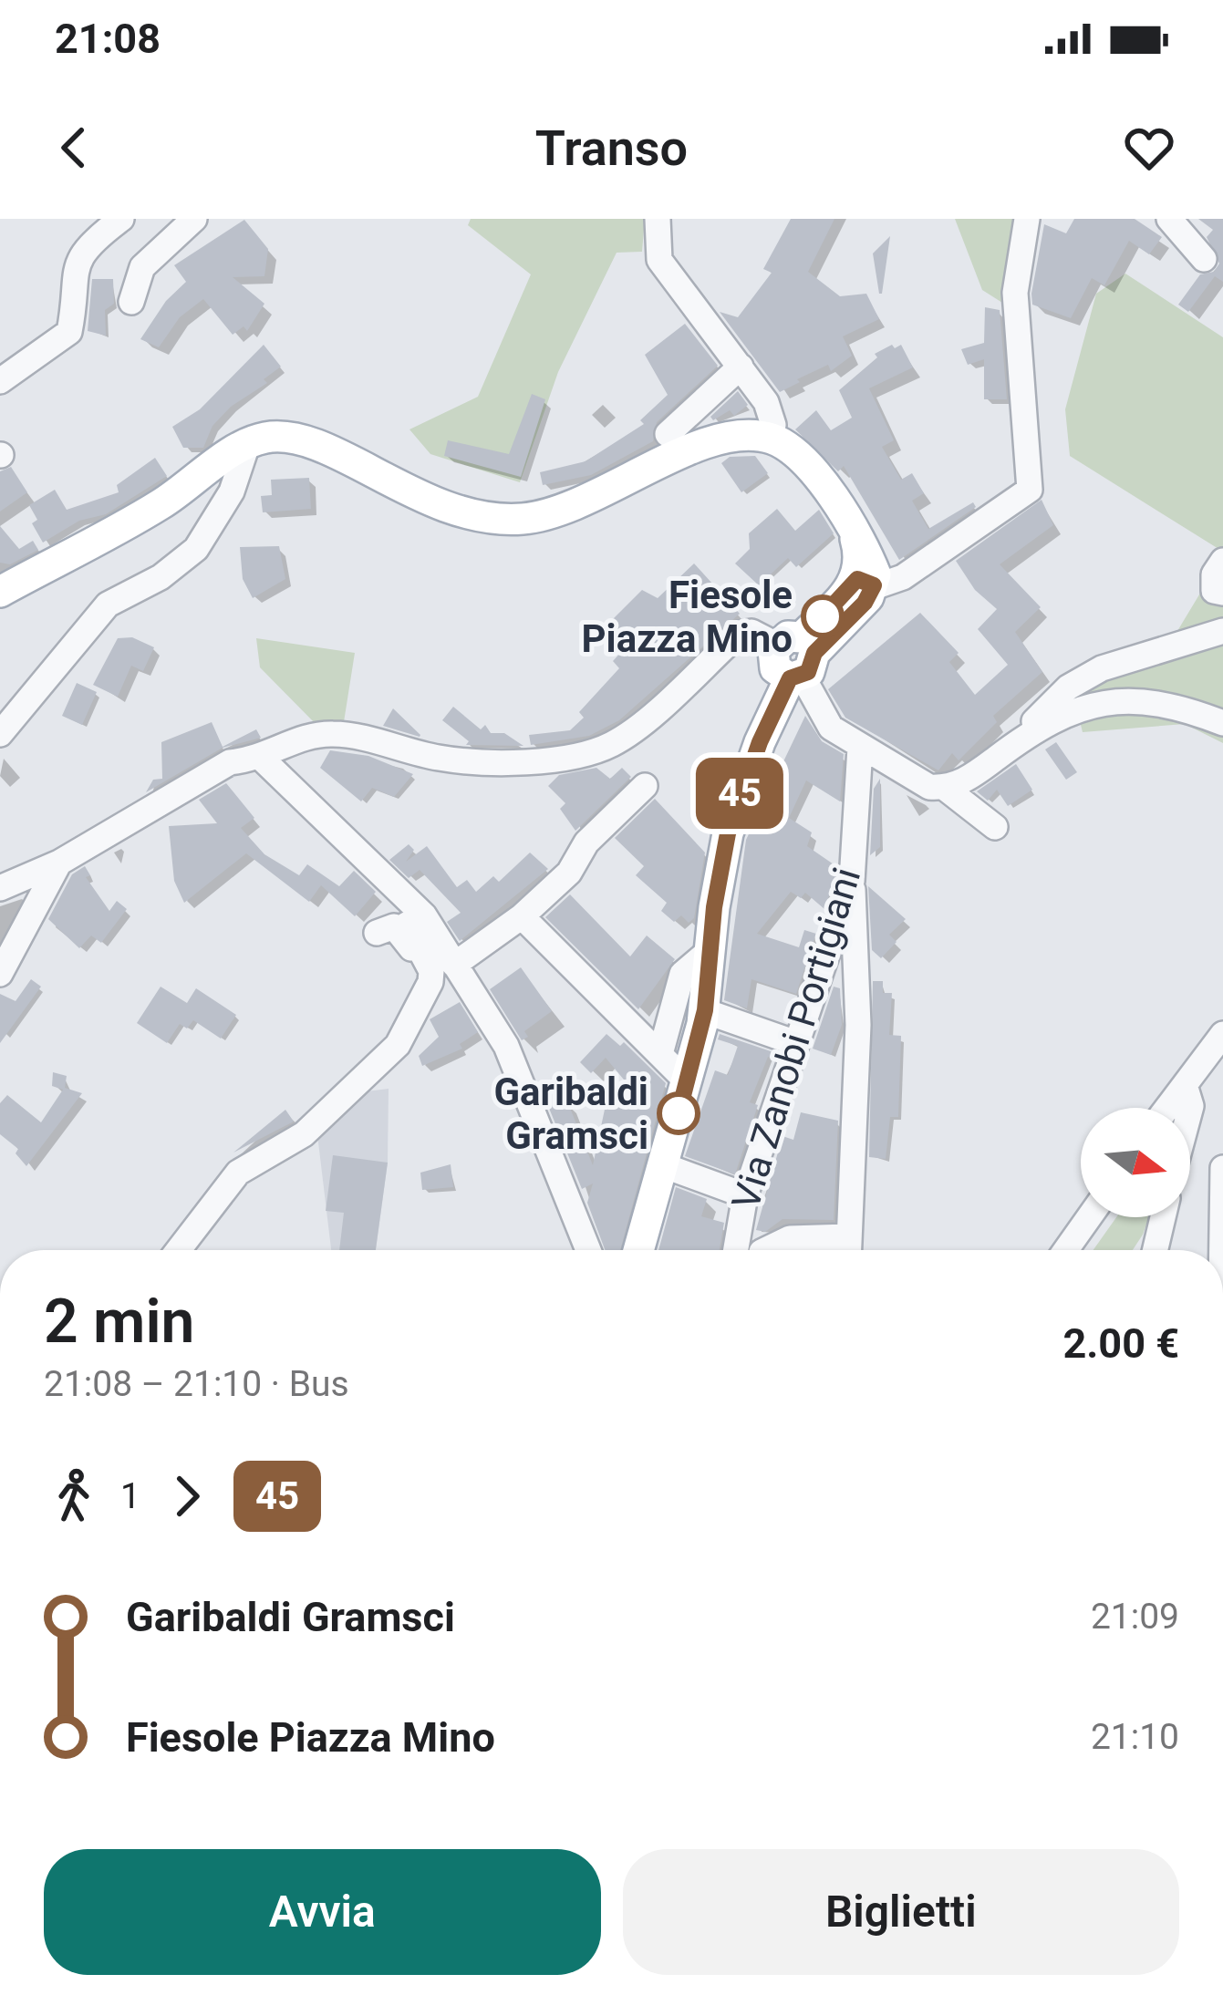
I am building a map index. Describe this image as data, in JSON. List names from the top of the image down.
{
  "streets": {
    "street": ["Via Zanobi Portigiani"]
  },
  "places": ["Fiesole Piazza Mino", "Garibaldi Gramsci"],
  "lines": ["bus line 45"],
  "north": "right",
  "page": {
    "status": "21:08",
    "header": "Transo",
    "on_map": "45",
    "heading": ["2 min", "21:08 – 21:10 · Bus", "2.00 €"],
    "legs": ["1", "45"],
    "list": [
      {
        "name": "Garibaldi Gramsci",
        "value": "21:09"
      },
      {
        "name": "Fiesole Piazza Mino",
        "value": "21:10"
      }
    ],
    "buttons": ["Avvia", "Biglietti"]
  }
}
